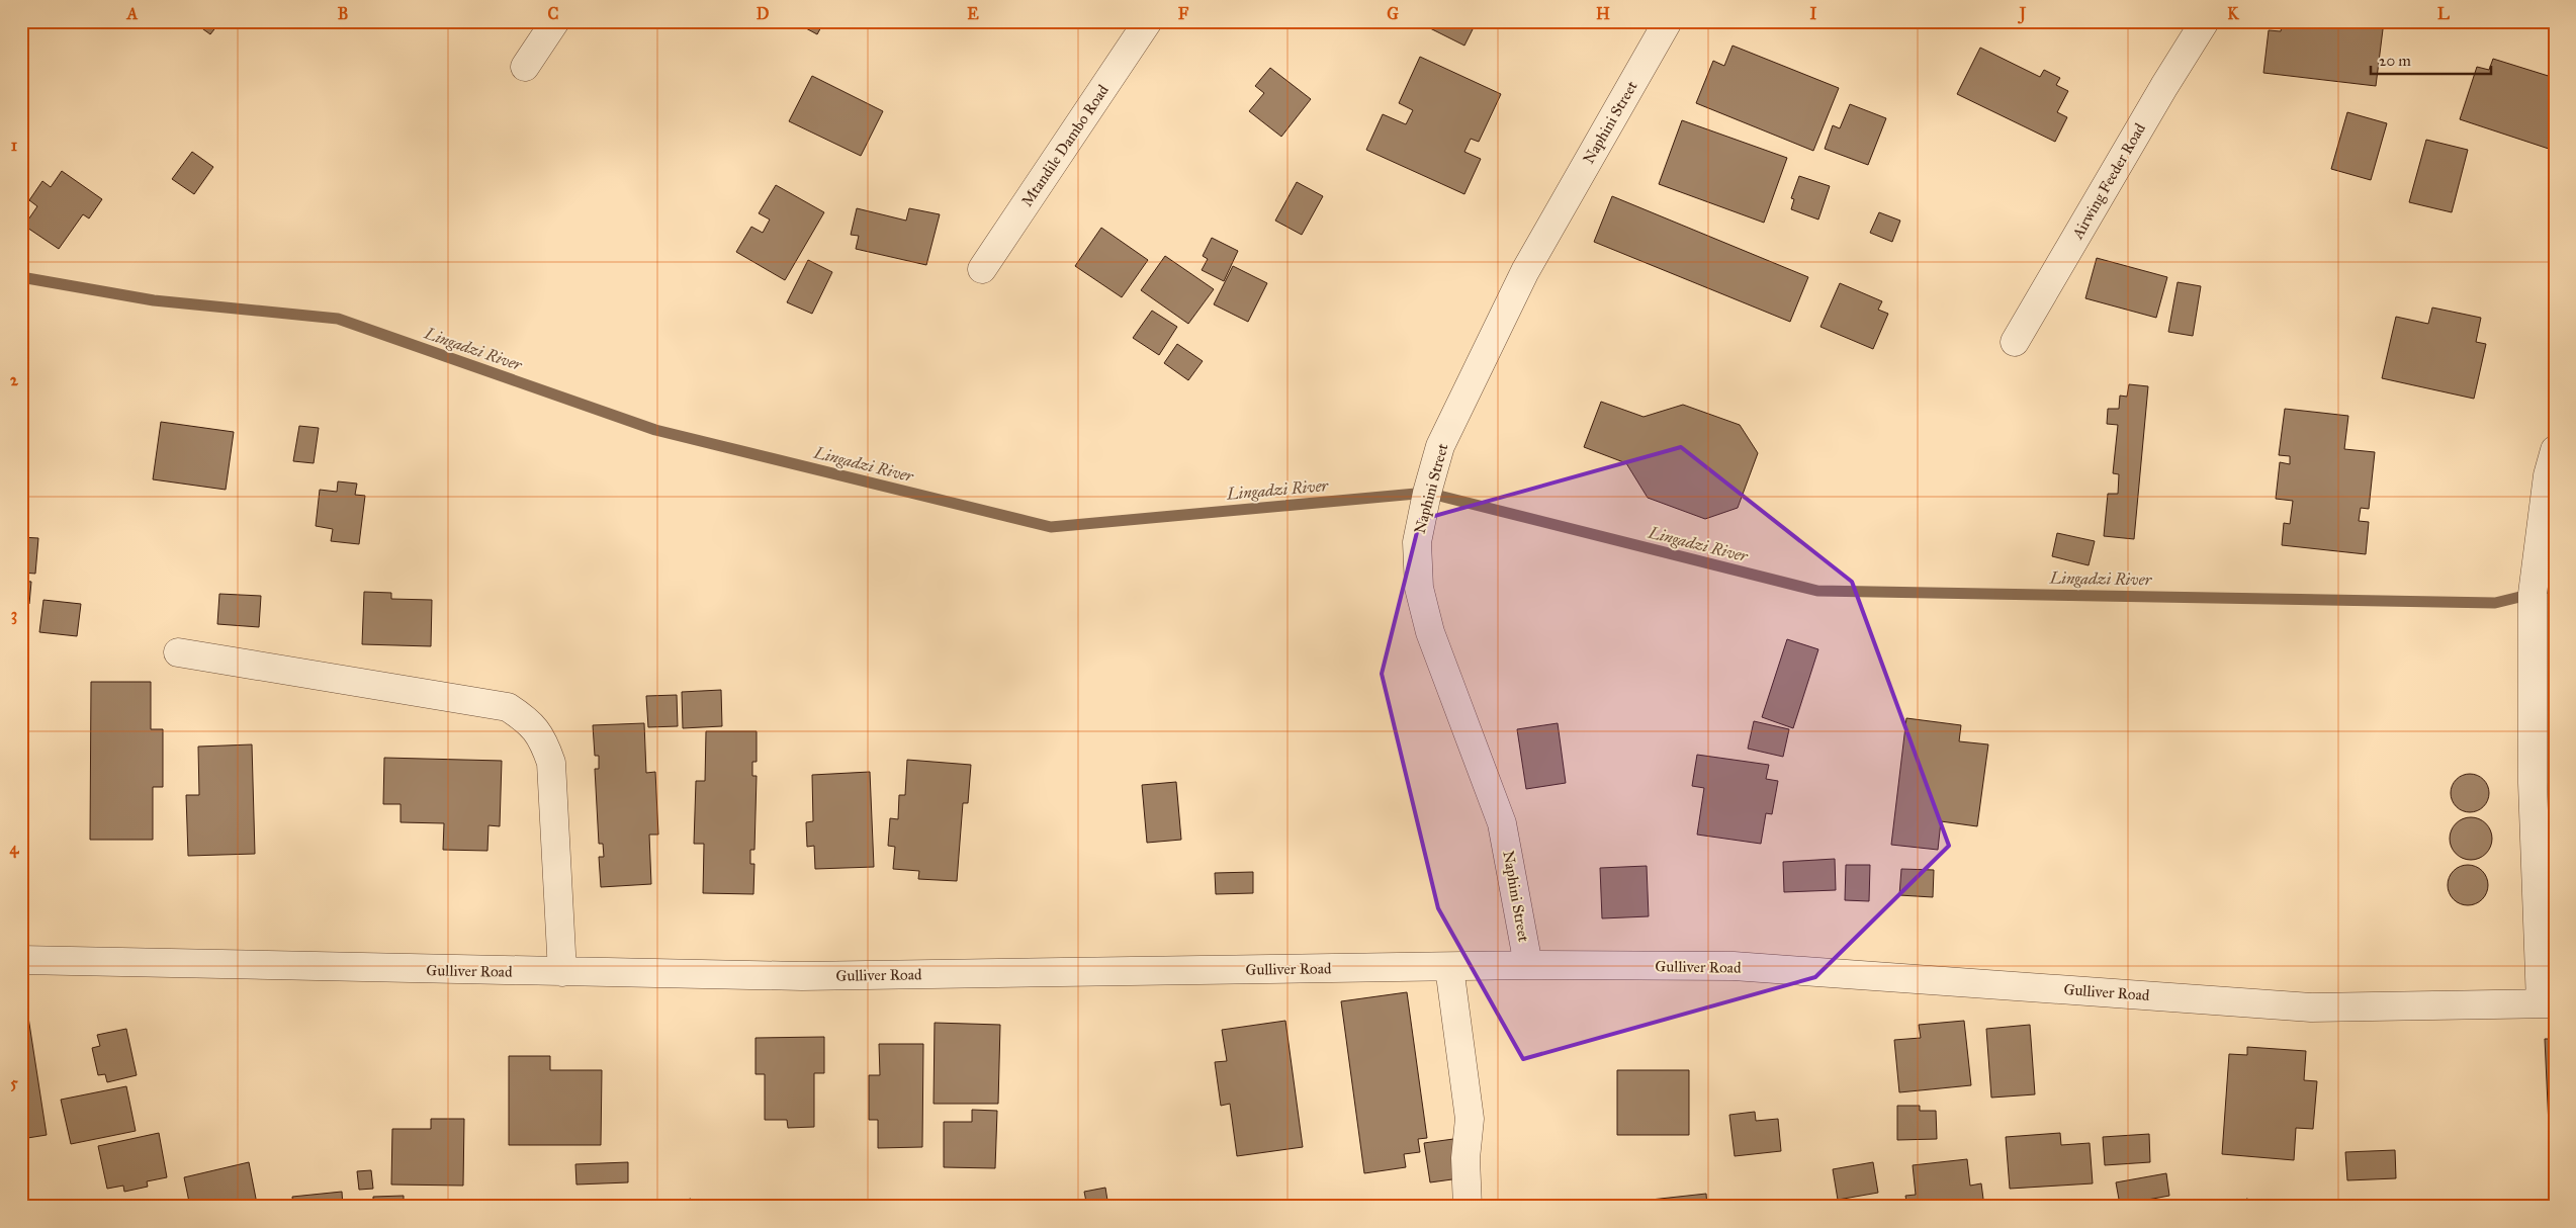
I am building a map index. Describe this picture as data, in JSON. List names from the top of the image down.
{
  "streets": {
    "street": [
      "Naphini Street",
      "Mtandile Dambo Road",
      "Airwing Feeder Road",
      "Gulliver Road"
    ]
  },
  "crossings": [
    ["Naphini Street", "Gulliver Road"]
  ],
  "water": ["Lingadzi River"],
  "scale_bar": "20 m",
  "grid": {
    "columns": [
      "A",
      "B",
      "C",
      "D",
      "E",
      "F",
      "G",
      "H",
      "I",
      "J",
      "K",
      "L"
    ],
    "rows": [
      "1",
      "2",
      "3",
      "4",
      "5"
    ]
  }
}
